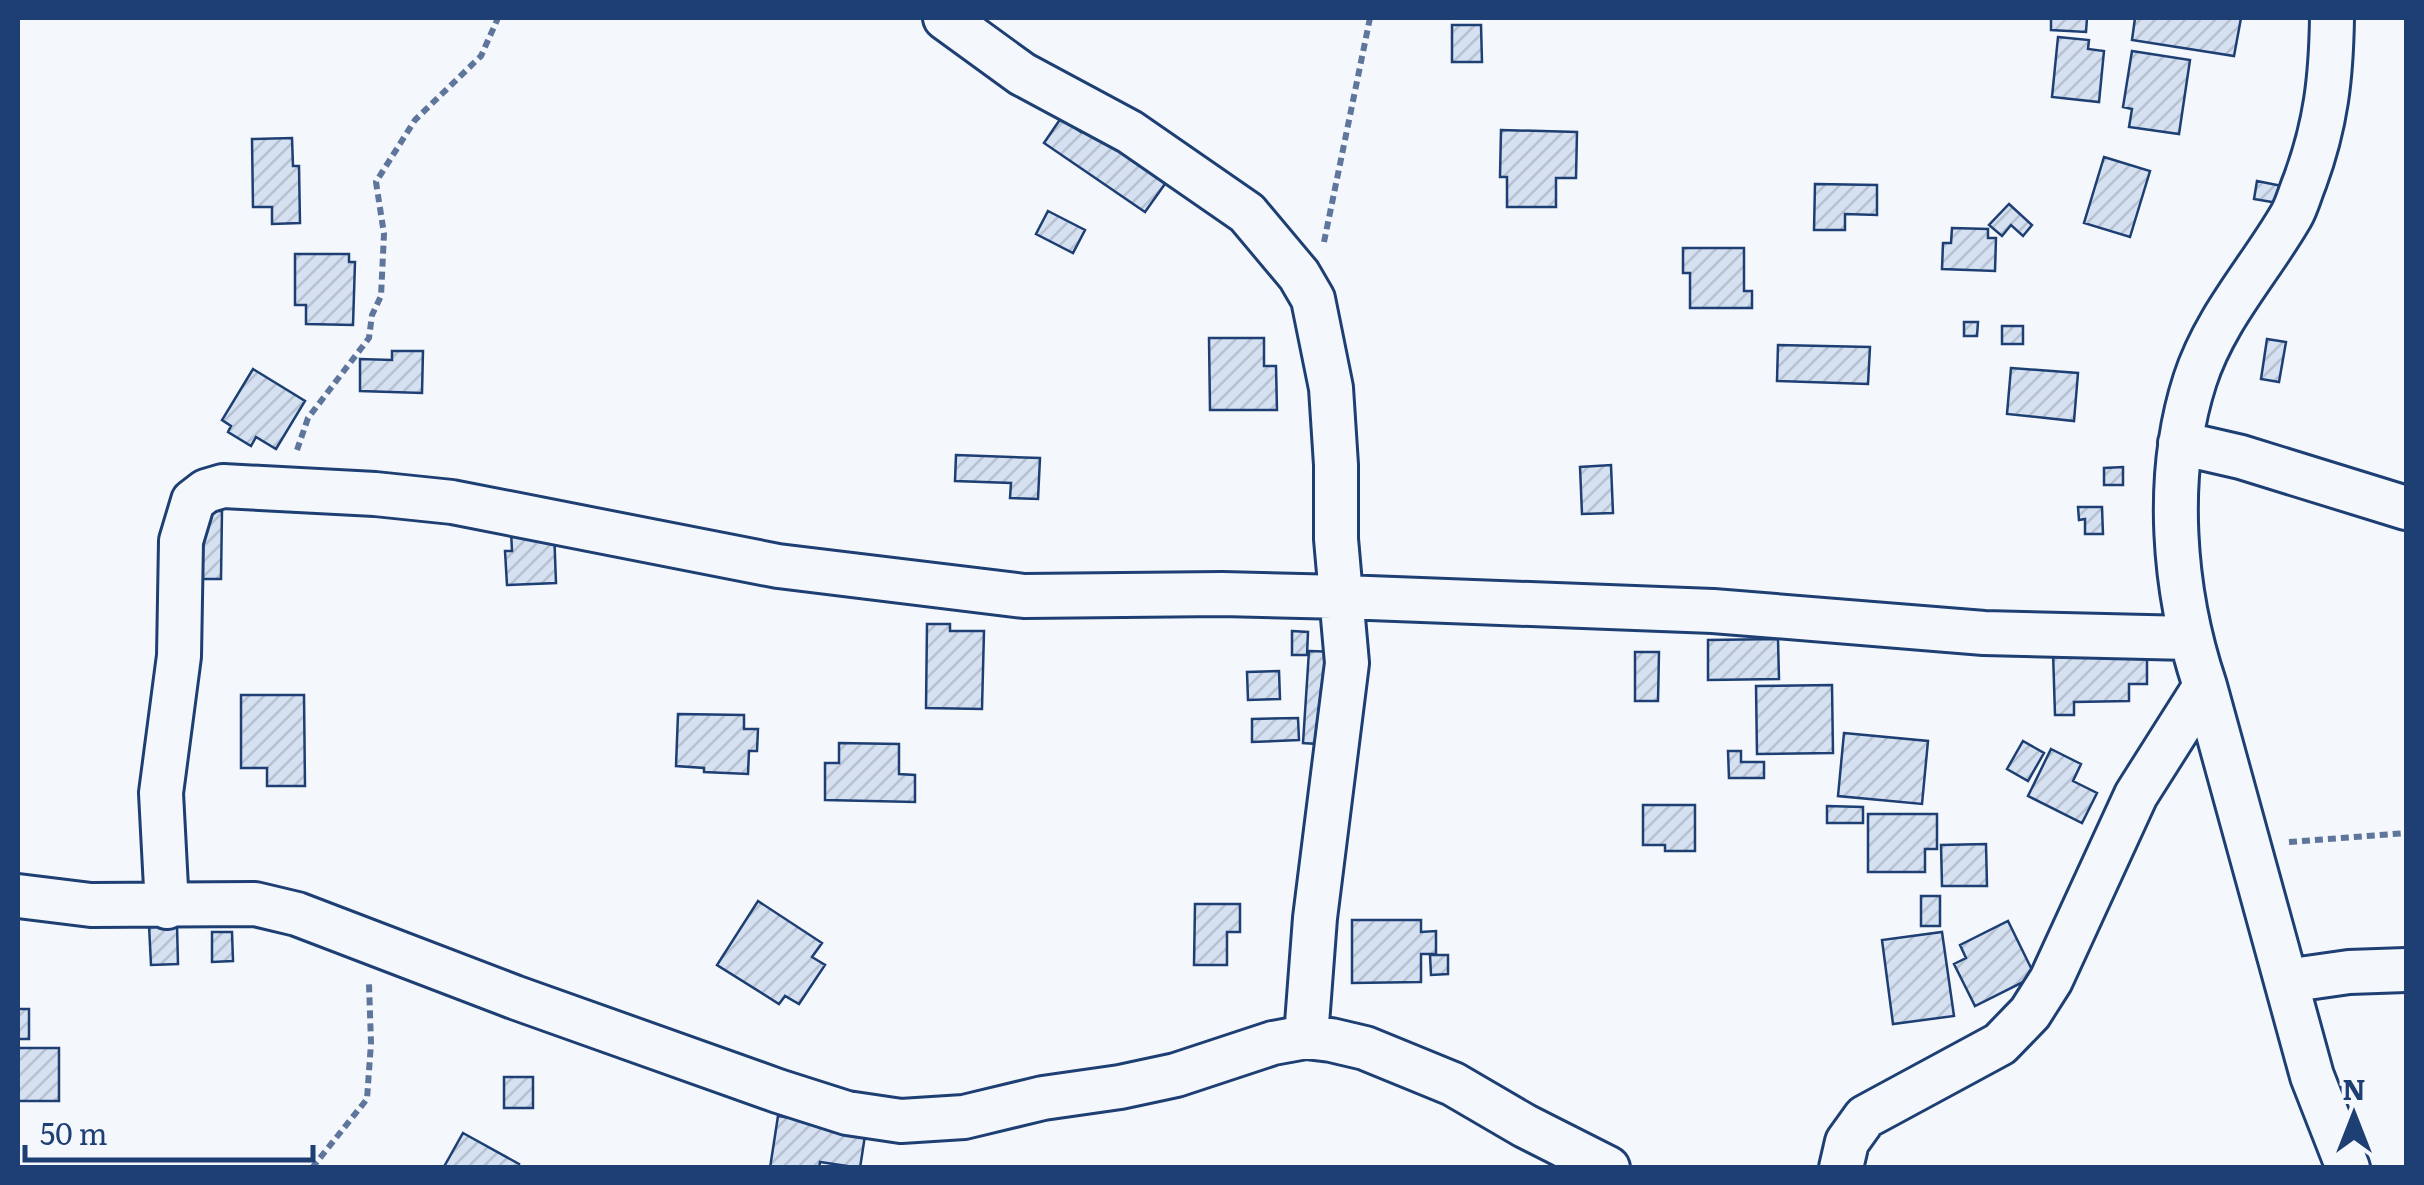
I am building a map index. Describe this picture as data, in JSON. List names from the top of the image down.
{
  "scale_bar": "50 m",
  "north": "top"
}
